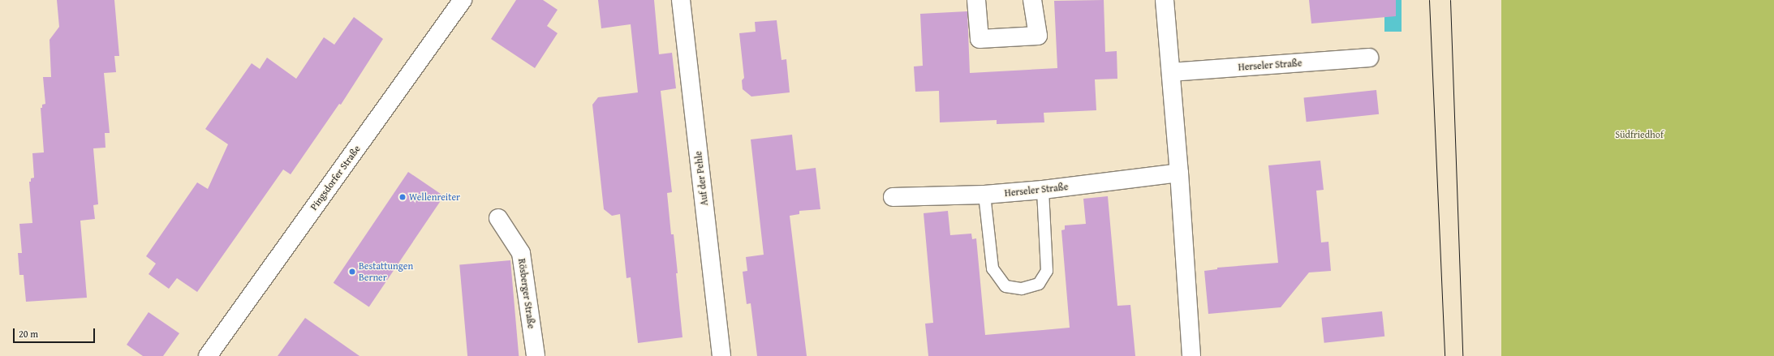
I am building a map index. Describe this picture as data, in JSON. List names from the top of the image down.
{
  "streets": {
    "street": [
      "Herseler Straße",
      "Pingsdorfer Straße",
      "Auf der Pehle",
      "Rösberger Straße"
    ]
  },
  "parks": ["Südfriedhof"],
  "places": ["Wellenreiter", "Bestattungen Berner"],
  "scale_bar": "20 m"
}
